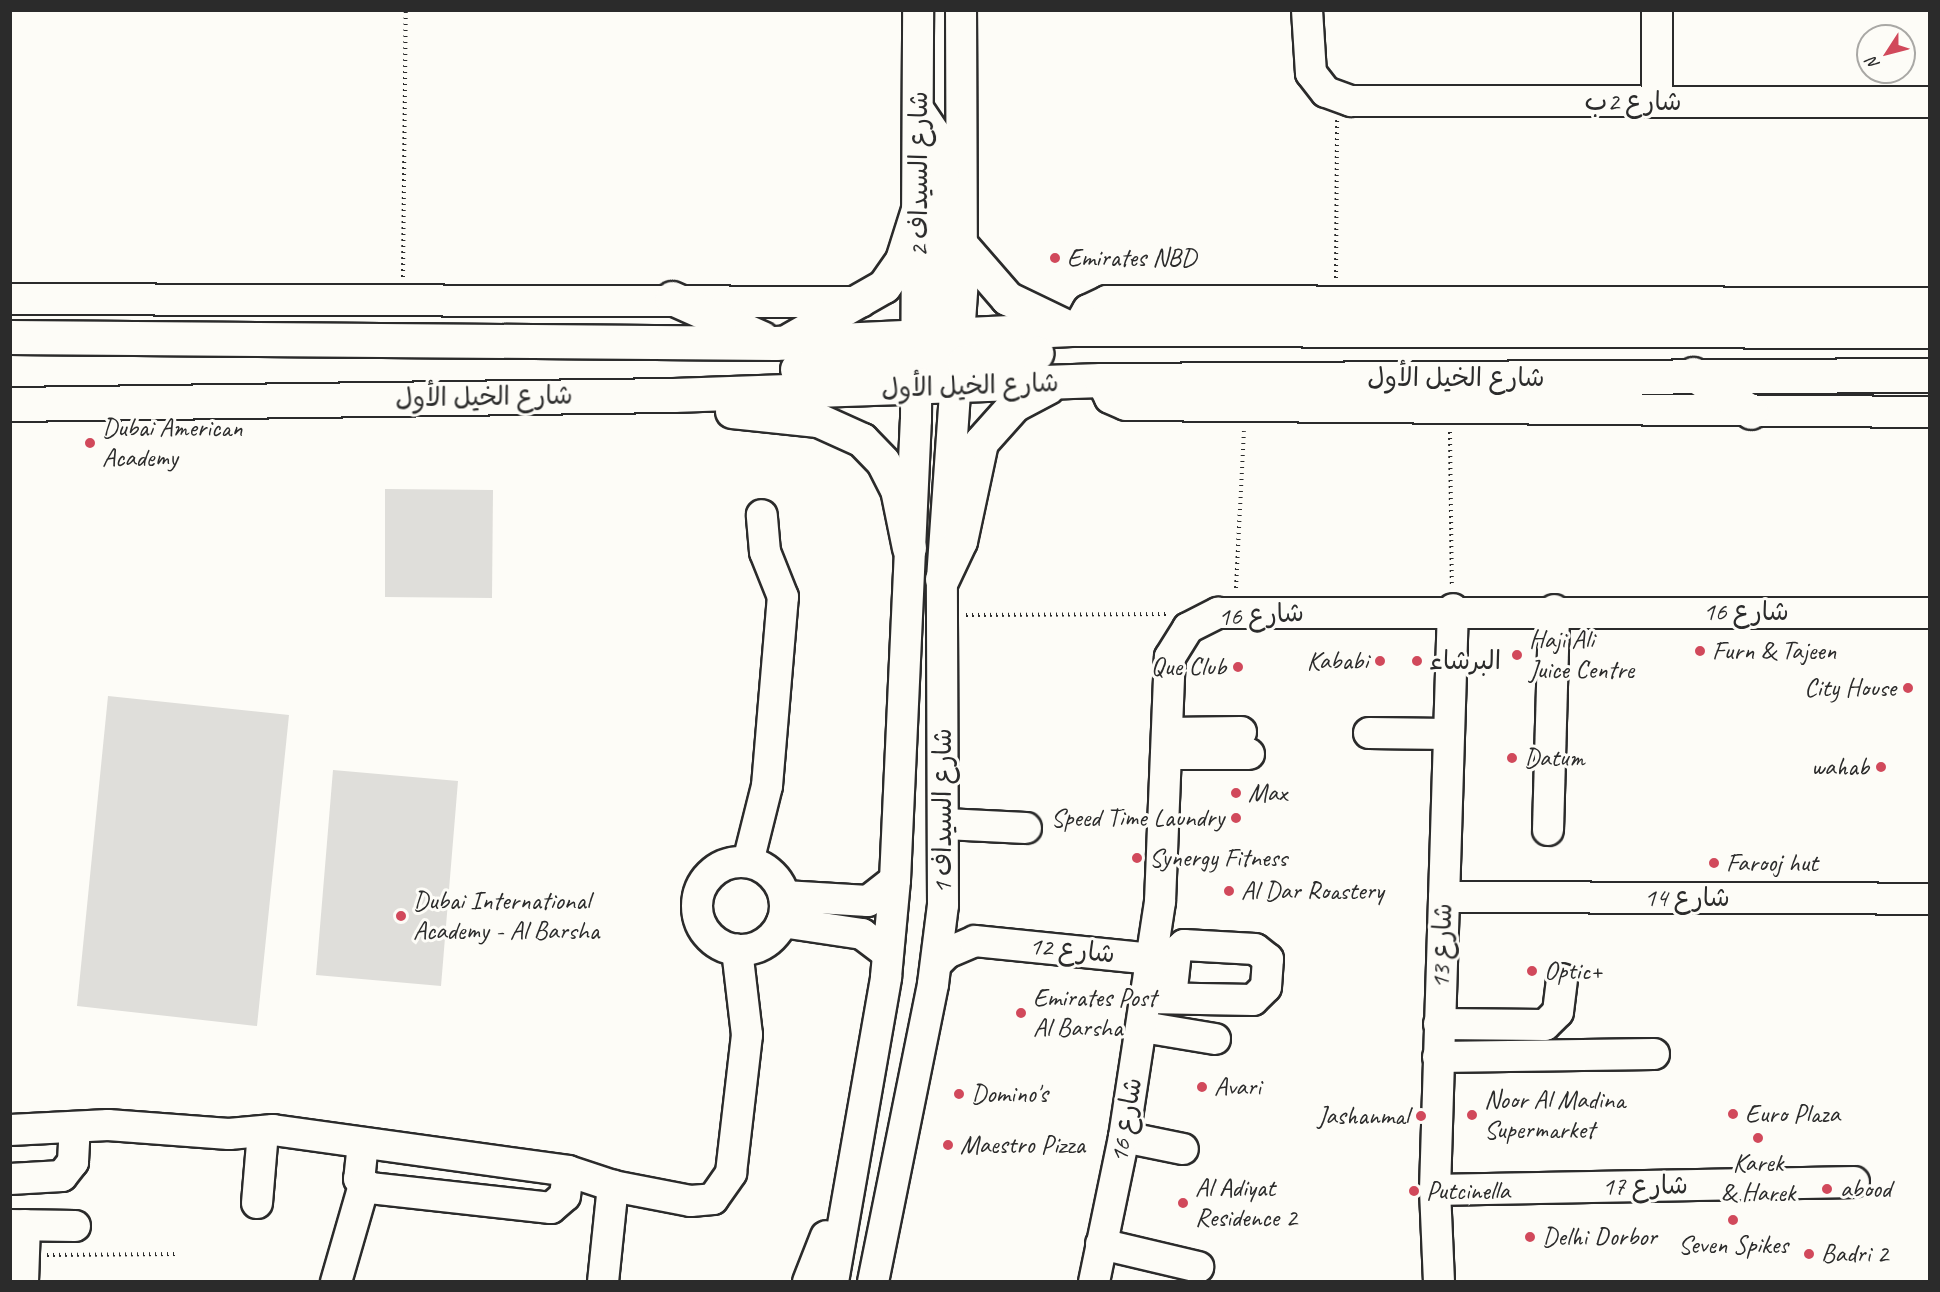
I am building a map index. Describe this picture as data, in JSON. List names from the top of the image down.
{
  "streets": {
    "main road": ["شارع الخيل الأول"],
    "street": [
      "شارع 2ب",
      "شارع السيداف 2",
      "شارع 16",
      "شارع السيداف 1",
      "شارع 14",
      "شارع 13",
      "شارع 12",
      "شارع 17"
    ]
  },
  "crossings": [
    ["شارع السيداف 2", "شارع الخيل الأول"],
    ["شارع السيداف 2", "شارع السيداف 1"],
    ["شارع الخيل الأول", "شارع السيداف 1"],
    ["شارع 16", "شارع 13"],
    ["شارع 16", "شارع 12"],
    ["شارع السيداف 1", "شارع 12"],
    ["شارع 14", "شارع 13"],
    ["شارع 13", "شارع 17"]
  ],
  "places": [
    "Emirates NBD",
    "Dubai American Academy",
    "Furn & Tajeen",
    "Haji Ali Juice Centre",
    "Kababi",
    "البرشاء",
    "Que Club",
    "City House",
    "Datum",
    "wahab",
    "Max",
    "Speed Time Laundry",
    "Synergy Fitness",
    "Farooj hut",
    "Al Dar Roastery",
    "Dubai International Academy - Al Barsha",
    "Optic+",
    "Emirates Post Al Barsha",
    "Avari",
    "Domino's",
    "Euro Plaza",
    "Noor Al Madina Supermarket",
    "Jashanmal",
    "Karek & Harek",
    "Maestro Pizza",
    "abood",
    "Putcinella",
    "Al Adiyat Residence 2",
    "Seven Spikes",
    "Delhi Dorbor",
    "Badri 2"
  ],
  "north": "bottom left"
}
